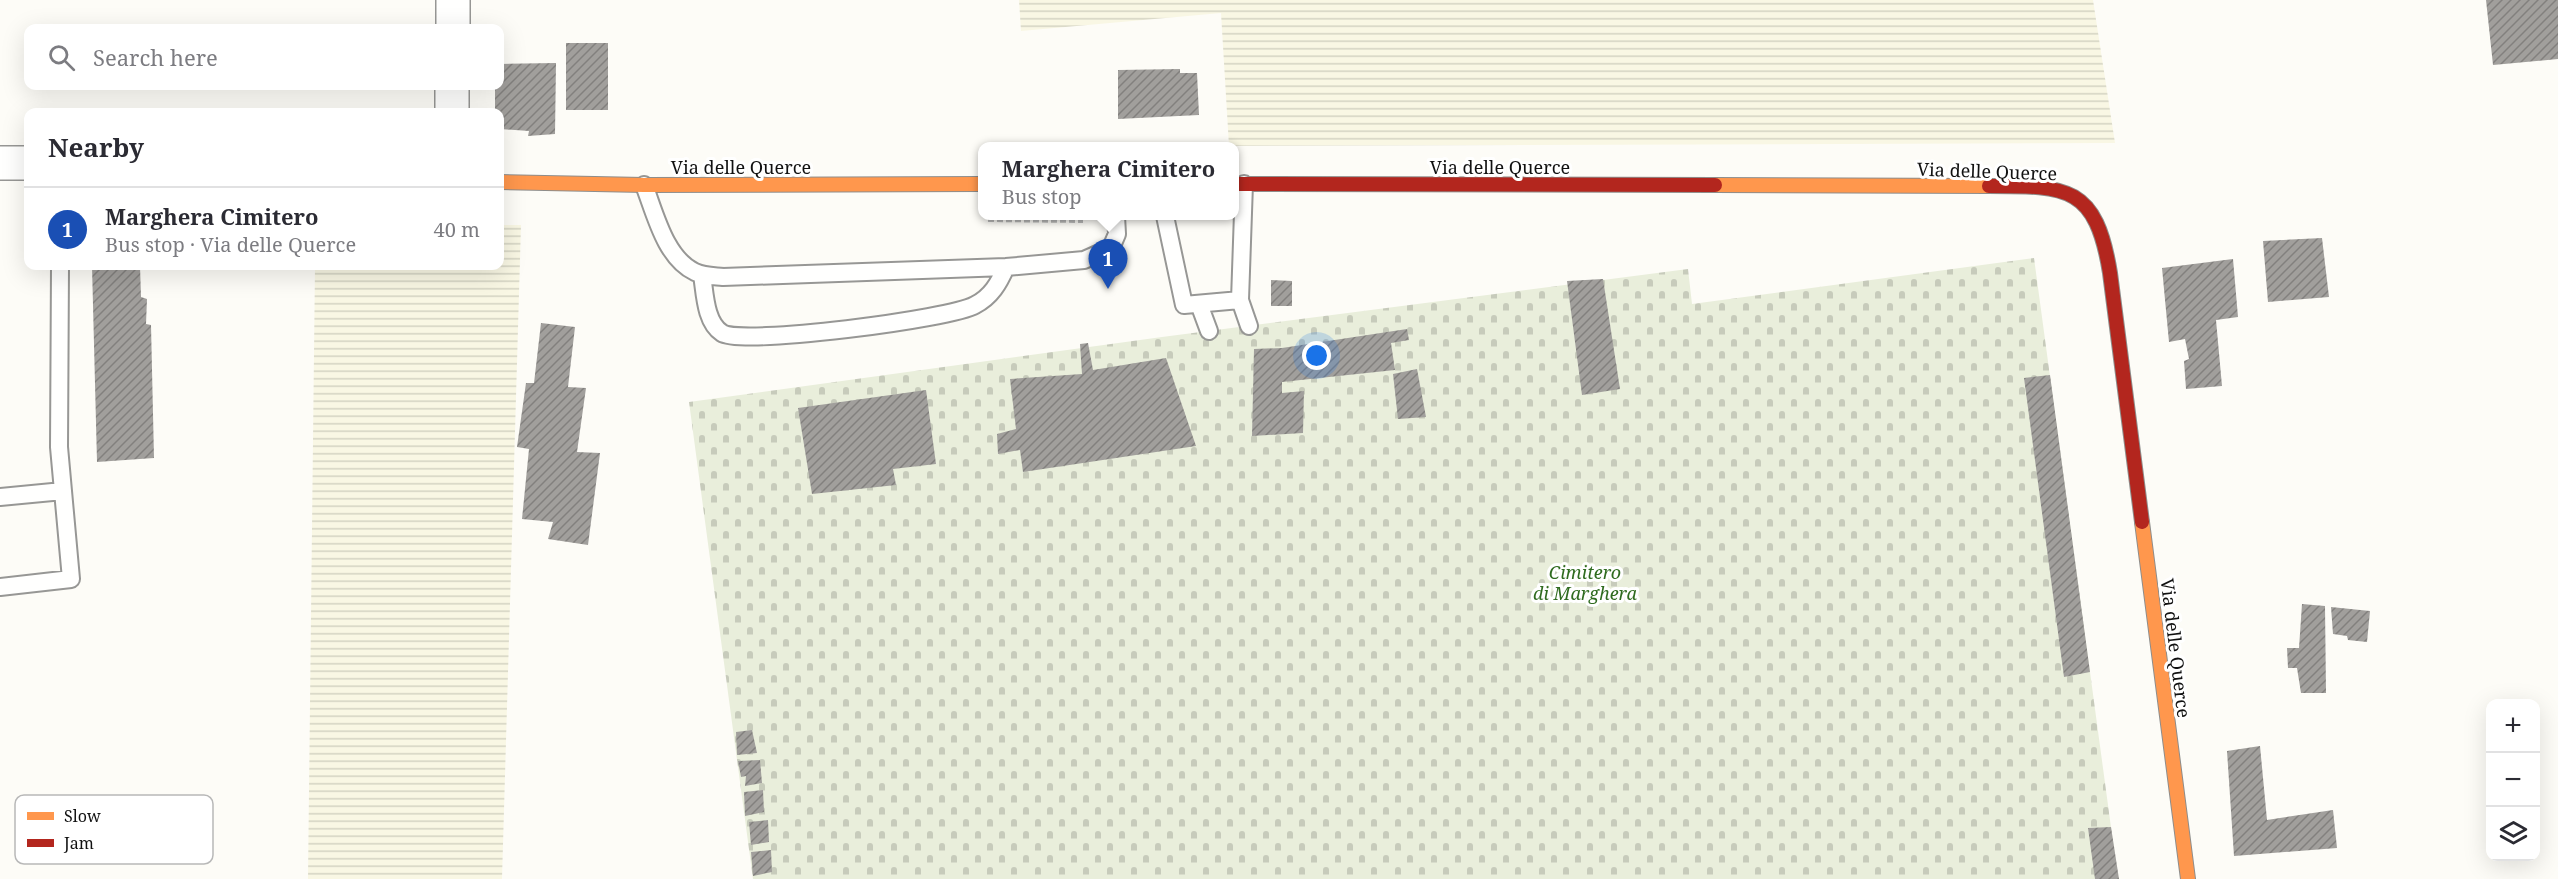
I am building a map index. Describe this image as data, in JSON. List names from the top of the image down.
{
  "streets": {
    "street": ["Via delle Querce"]
  },
  "parks": ["Cimitero di Marghera"],
  "legend": ["Slow", "Jam"],
  "page": {
    "search": "Search here",
    "heading": "Nearby",
    "popup": ["Marghera Cimitero", "Bus stop"],
    "list": [
      {
        "mark": "1",
        "name": "Marghera Cimitero",
        "note": "Bus stop · Via delle Querce",
        "value": "40 m"
      }
    ],
    "pins": "1",
    "map_buttons": ["+", "−"]
  }
}
